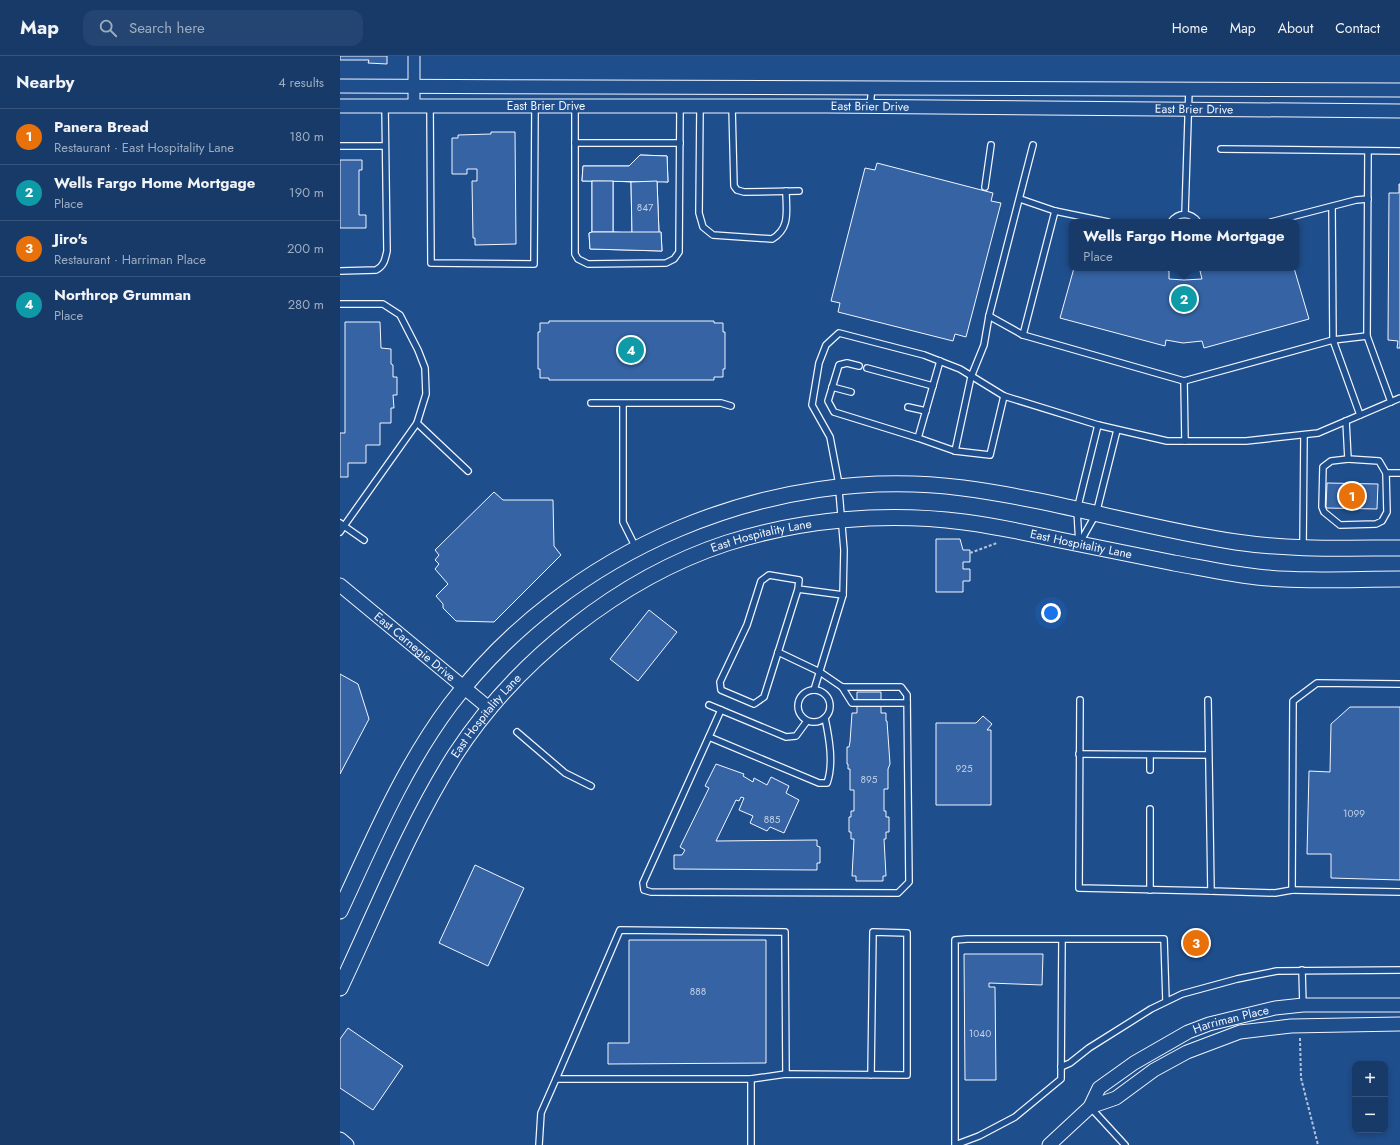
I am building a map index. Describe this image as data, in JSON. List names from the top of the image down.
{
  "streets": {
    "main road": ["East Hospitality Lane"],
    "street": ["East Brier Drive", "East Carnegie Drive", "Harriman Place"]
  },
  "crossings": [
    ["East Hospitality Lane", "East Carnegie Drive"]
  ],
  "house_numbers": [
    "847",
    "925",
    "895",
    "1099",
    "885",
    "888",
    "1040"
  ],
  "page": {
    "header": "Map",
    "search": "Search here",
    "nav": [
      "Home",
      "Map",
      "About",
      "Contact"
    ],
    "heading": ["Nearby", "4 results"],
    "list": [
      {
        "mark": "1",
        "name": "Panera Bread",
        "note": "Restaurant · East Hospitality Lane",
        "value": "180 m"
      },
      {
        "mark": "2",
        "name": "Wells Fargo Home Mortgage",
        "note": "Place",
        "value": "190 m"
      },
      {
        "mark": "3",
        "name": "Jiro's",
        "note": "Restaurant · Harriman Place",
        "value": "200 m"
      },
      {
        "mark": "4",
        "name": "Northrop Grumman",
        "note": "Place",
        "value": "280 m"
      }
    ],
    "popup": ["Wells Fargo Home Mortgage", "Place"],
    "pins": [
      "2",
      "4",
      "1",
      "3"
    ],
    "map_buttons": ["+", "−"]
  }
}
